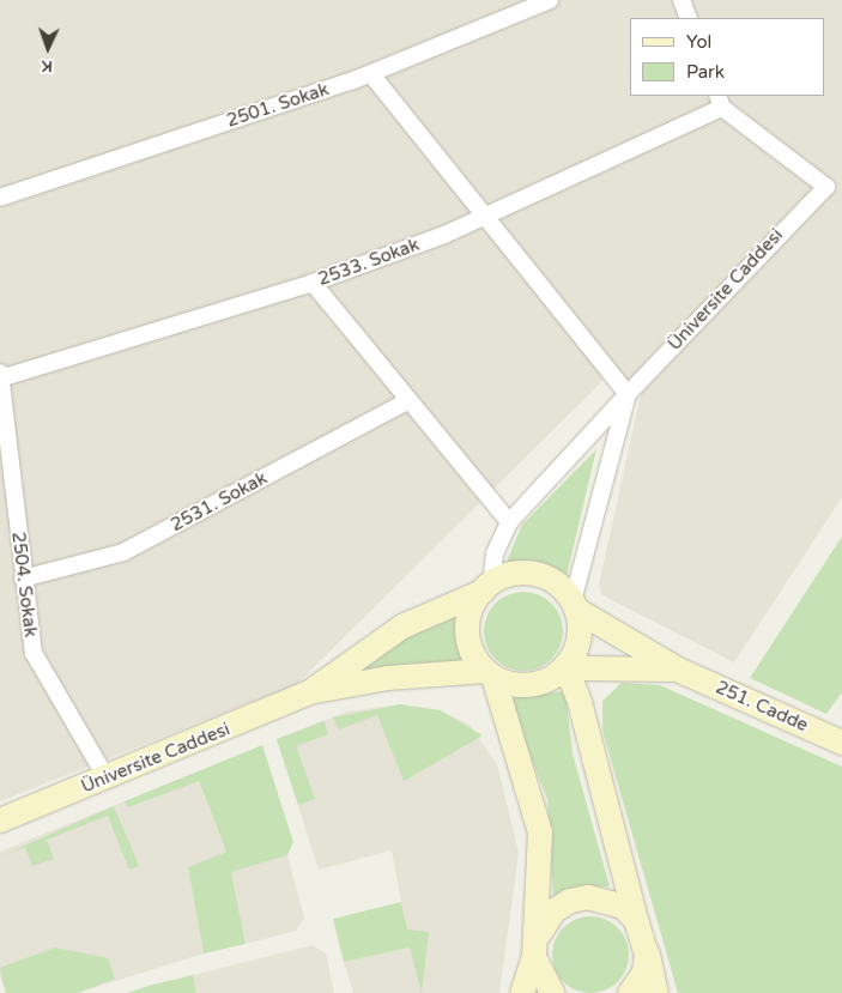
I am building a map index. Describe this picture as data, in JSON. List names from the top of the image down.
{
  "streets": {
    "main road": ["Üniversite Caddesi", "251. Cadde"],
    "street": [
      "2501. Sokak",
      "2533. Sokak",
      "2531. Sokak",
      "2504. Sokak"
    ]
  },
  "crossings": [
    ["2533. Sokak", "Üniversite Caddesi"],
    ["2533. Sokak", "2504. Sokak"],
    ["Üniversite Caddesi", "2504. Sokak"],
    ["Üniversite Caddesi", "251. Cadde"],
    ["2531. Sokak", "2504. Sokak"]
  ],
  "legend": ["Yol", "Park"],
  "north": "bottom"
}
